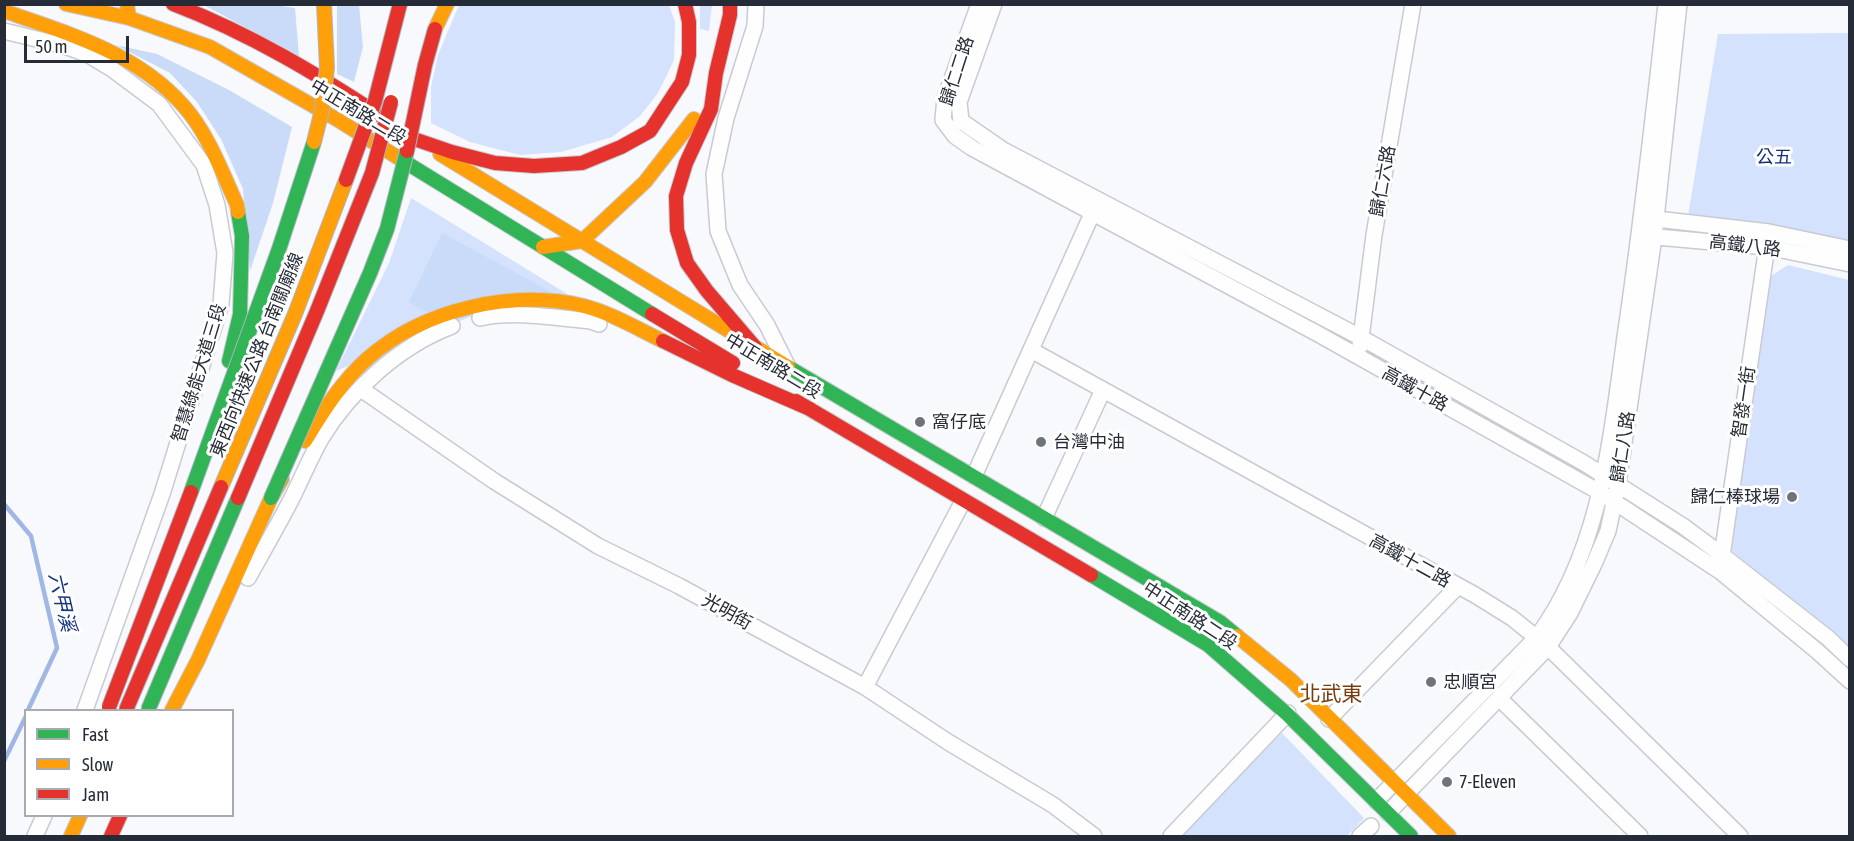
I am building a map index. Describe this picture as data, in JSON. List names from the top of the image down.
{
  "streets": {
    "main road": ["中正南路二段", "東西向快速公路 台南關廟線"],
    "street": [
      "歸仁二路",
      "歸仁六路",
      "高鐵八路",
      "智慧綠能大道三段",
      "高鐵十路",
      "智發一街",
      "歸仁八路",
      "高鐵十二路",
      "光明街"
    ]
  },
  "crossings": [
    ["歸仁二路", "高鐵十路"],
    ["中正南路二段", "歸仁八路"],
    ["歸仁六路", "高鐵十路"],
    ["高鐵八路", "智發一街"],
    ["高鐵八路", "歸仁八路"],
    ["高鐵十路", "智發一街"],
    ["高鐵十路", "歸仁八路"],
    ["歸仁八路", "高鐵十二路"]
  ],
  "districts": ["北武東"],
  "water": ["六甲溪"],
  "parks": ["公五"],
  "places": [
    "窩仔底",
    "台灣中油",
    "歸仁棒球場",
    "忠順宮",
    "7-Eleven"
  ],
  "legend": ["Fast", "Slow", "Jam"],
  "scale_bar": "50 m"
}
